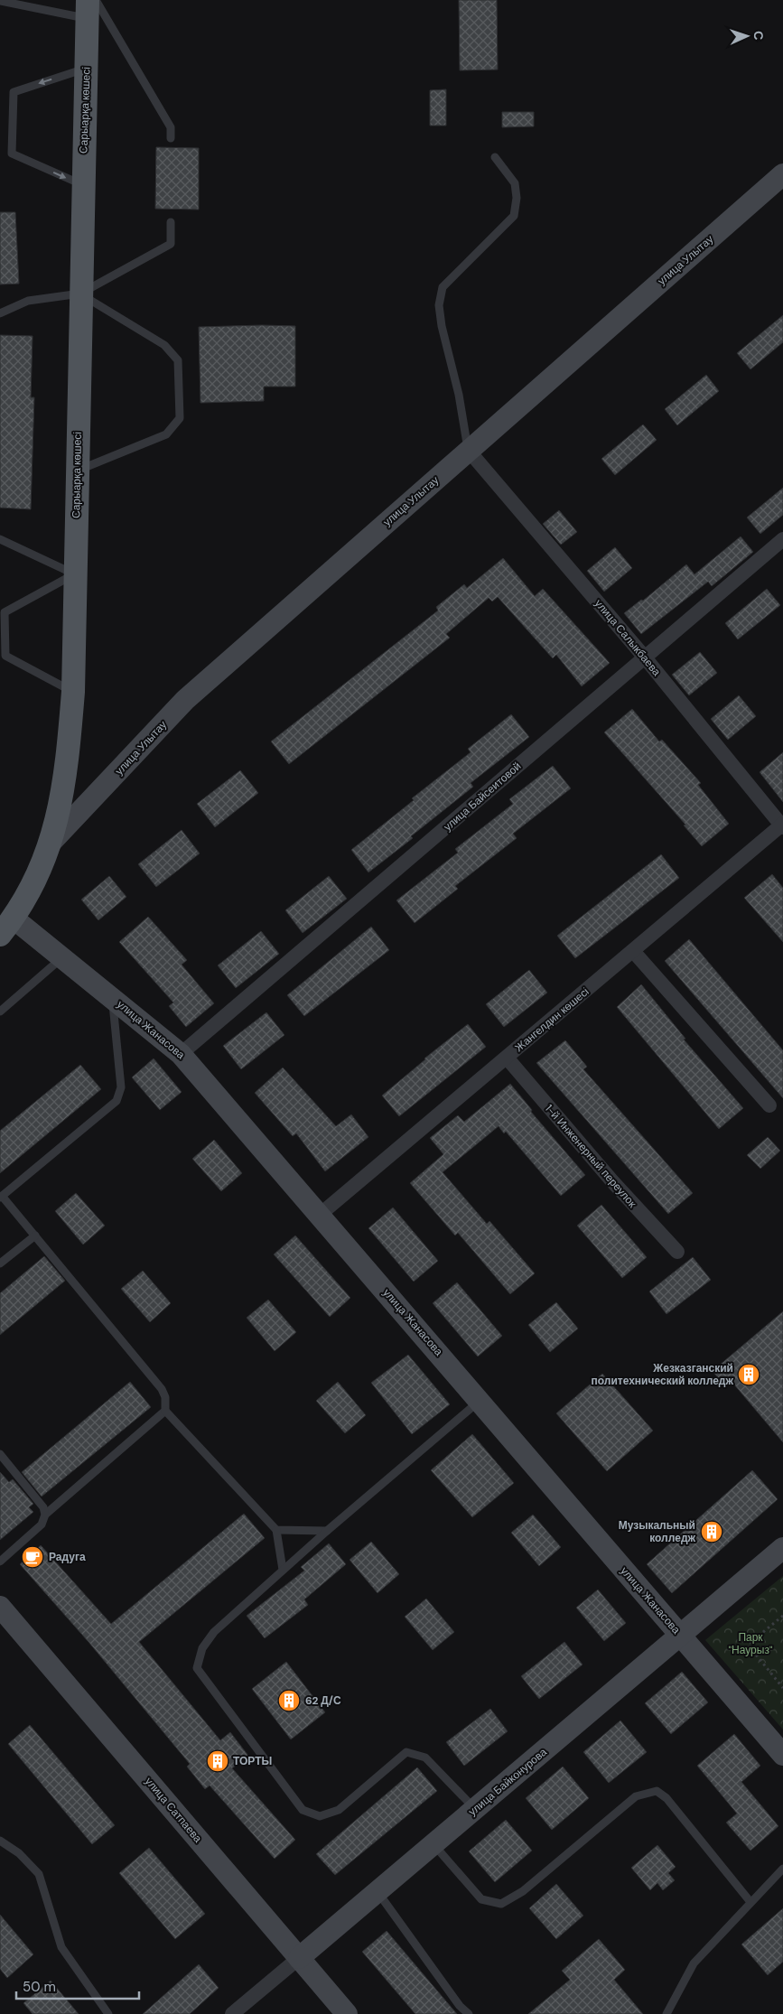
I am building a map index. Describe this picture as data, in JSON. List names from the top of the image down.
{
  "streets": {
    "main road": ["Сарыарқа көшесі"],
    "street": [
      "улица Улытау",
      "улица Салыкбаева",
      "улица Байсеитовой",
      "Жангелдин көшесі",
      "улица Жанасова",
      "1-й Инженерный переулок",
      "улица Байконурова",
      "улица Сатпаева"
    ]
  },
  "crossings": [
    ["Сарыарқа көшесі", "улица Улытау"],
    ["Сарыарқа көшесі", "улица Жанасова"],
    ["улица Улытау", "улица Салыкбаева"],
    ["улица Салыкбаева", "улица Байсеитовой"],
    ["улица Салыкбаева", "Жангелдин көшесі"],
    ["улица Байсеитовой", "улица Жанасова"],
    ["Жангелдин көшесі", "улица Жанасова"],
    ["Жангелдин көшесі", "1-й Инженерный переулок"],
    ["улица Жанасова", "улица Байконурова"],
    ["улица Байконурова", "улица Сатпаева"]
  ],
  "parks": ["Парк \"Наурыз\""],
  "places": {
    "building": [
      "Жезказганский политехнический колледж",
      "Музыкальный колледж",
      "62 Д/С",
      "ТОРТЫ"
    ],
    "cafe": ["Радуга"]
  },
  "scale_bar": "50 m",
  "north": "right"
}
